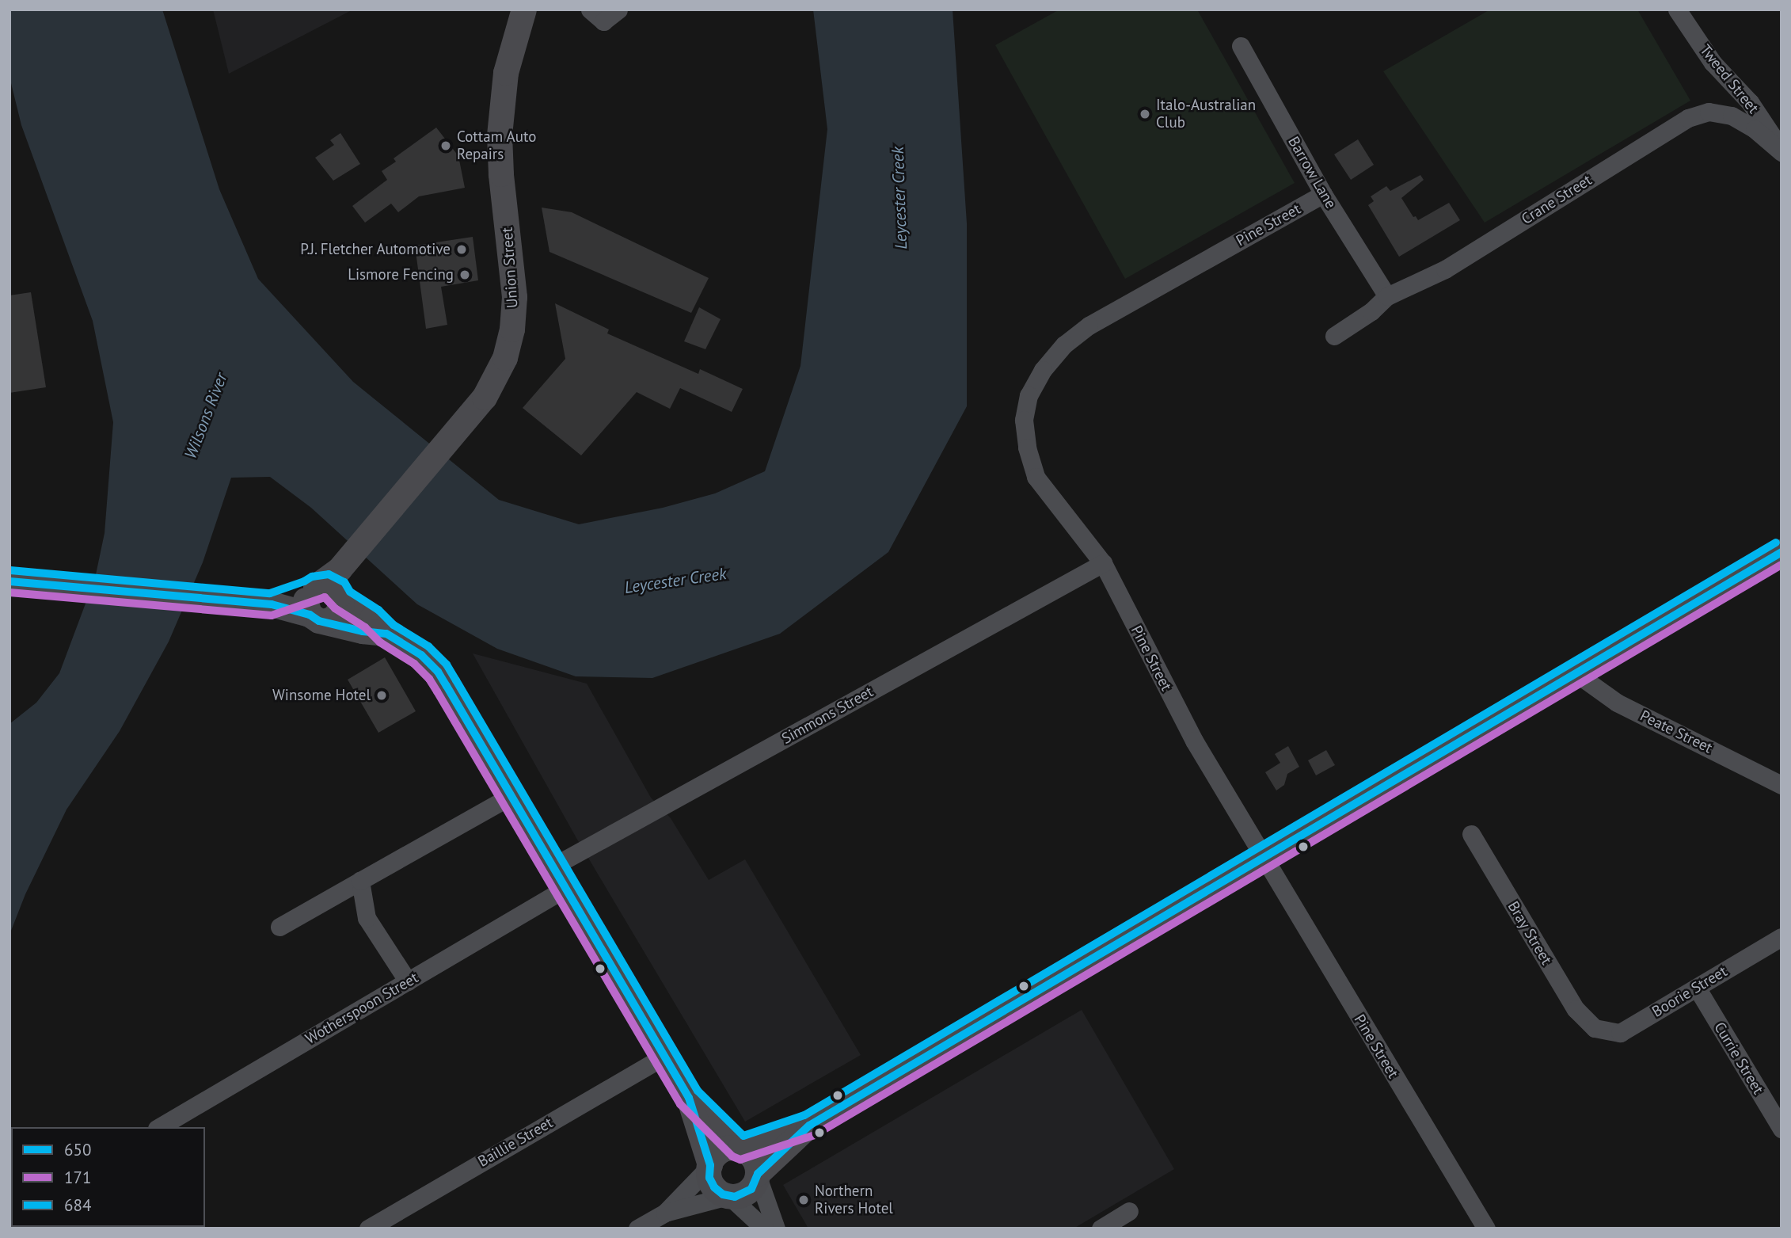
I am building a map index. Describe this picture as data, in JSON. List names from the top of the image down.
{
  "streets": {
    "main road": ["Union Street"],
    "street": [
      "Tweed Street",
      "Barrow Lane",
      "Crane Street",
      "Pine Street",
      "Simmons Street",
      "Peate Street",
      "Bray Street",
      "Boorie Street",
      "Wotherspoon Street",
      "Currie Street",
      "Baillie Street"
    ]
  },
  "crossings": [
    ["Tweed Street", "Crane Street"],
    ["Barrow Lane", "Crane Street"],
    ["Barrow Lane", "Pine Street"],
    ["Pine Street", "Simmons Street"],
    ["Bray Street", "Boorie Street"],
    ["Boorie Street", "Currie Street"]
  ],
  "water": ["Leycester Creek", "Wilsons River"],
  "places": [
    "Italo-Australian Club",
    "Cottam Auto Repairs",
    "P.J. Fletcher Automotive",
    "Lismore Fencing",
    "Winsome Hotel",
    "Northern Rivers Hotel"
  ],
  "lines": ["transit line 684", "transit line 650", "transit line 171"],
  "legend": ["650", "171", "684"]
}
